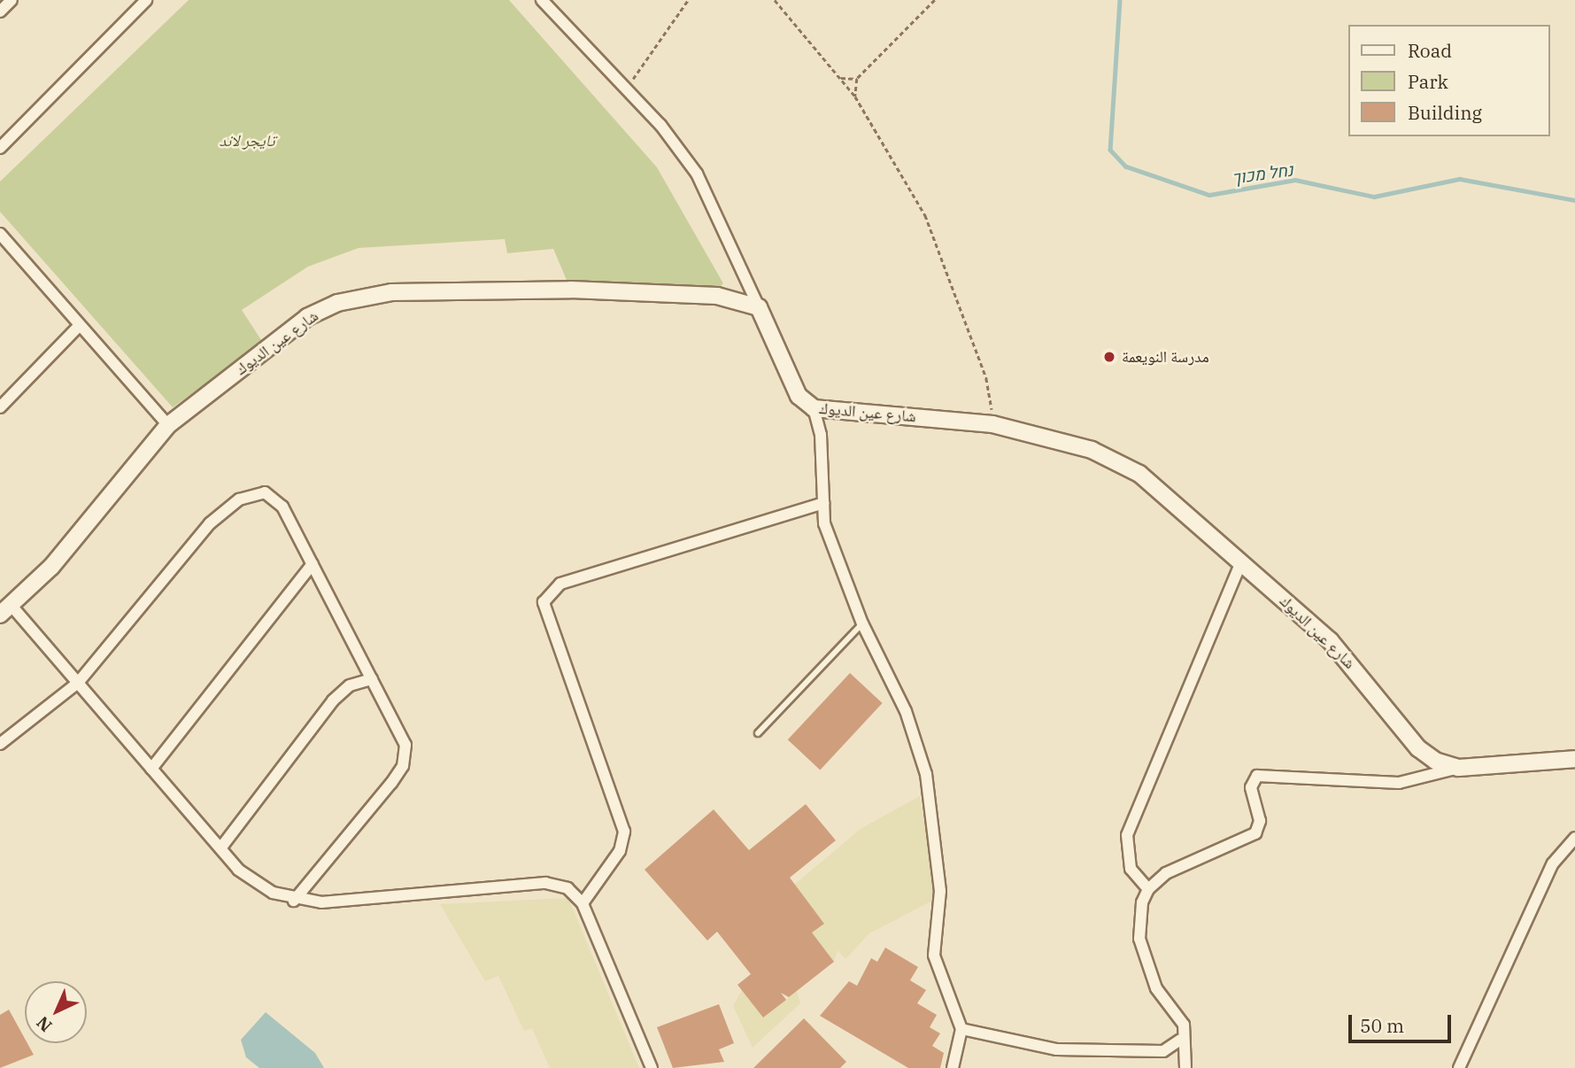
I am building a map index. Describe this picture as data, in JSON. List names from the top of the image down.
{
  "streets": {
    "street": ["شارع عين الديوك"]
  },
  "water": ["נחל מכוך"],
  "parks": ["تايجر لاند"],
  "places": ["مدرسة النويعمة"],
  "legend": ["Road", "Park", "Building"],
  "scale_bar": "50 m",
  "north": "bottom left"
}
